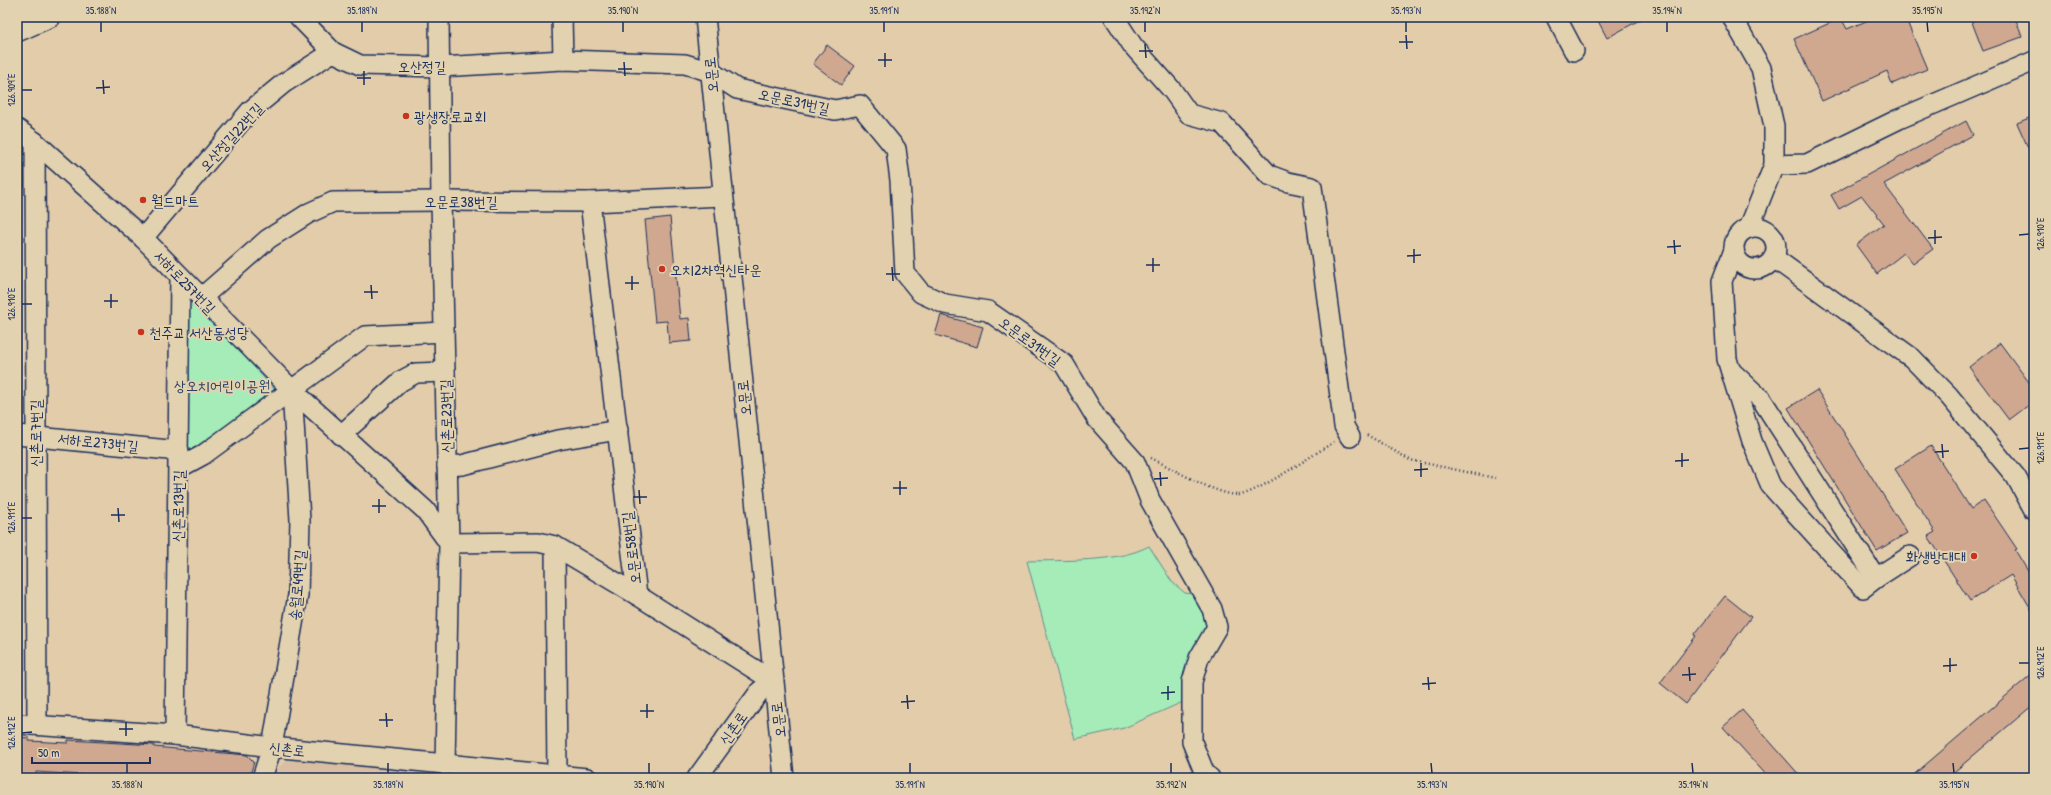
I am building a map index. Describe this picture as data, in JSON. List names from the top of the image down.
{
  "streets": {
    "street": [
      "오산정길",
      "오문로",
      "오문로31번길",
      "오산정길22번길",
      "오문로38번길",
      "서하로257번길",
      "신촌로23번길",
      "신촌로7번길",
      "서하로273번길",
      "신촌로13번길",
      "오문로58번길",
      "송월로49번길",
      "신촌로"
    ]
  },
  "crossings": [
    ["오산정길", "오문로"],
    ["오산정길", "오문로31번길"],
    ["오산정길", "오산정길22번길"],
    ["오산정길", "신촌로23번길"],
    ["오문로", "오문로31번길"],
    ["오문로", "오문로38번길"],
    ["오문로", "오문로58번길"],
    ["오문로", "신촌로"],
    ["오산정길22번길", "서하로257번길"],
    ["오문로38번길", "서하로257번길"],
    ["오문로38번길", "신촌로23번길"],
    ["서하로257번길", "신촌로23번길"],
    ["서하로257번길", "신촌로7번길"],
    ["서하로257번길", "신촌로13번길"],
    ["서하로257번길", "오문로58번길"],
    ["서하로257번길", "송월로49번길"],
    ["신촌로23번길", "오문로58번길"],
    ["신촌로23번길", "신촌로"],
    ["신촌로7번길", "서하로273번길"],
    ["신촌로7번길", "신촌로"],
    ["서하로273번길", "신촌로13번길"],
    ["신촌로13번길", "신촌로"],
    ["오문로58번길", "신촌로"],
    ["송월로49번길", "신촌로"]
  ],
  "parks": ["상오치어린이공원"],
  "places": [
    "광생장로교회",
    "월드마트",
    "오치2차혁신타운",
    "천주교 서산동성당",
    "화생방대대"
  ],
  "scale_bar": "50 m",
  "coordinates": [
    "35.188°N",
    "35.189°N",
    "35.190°N",
    "35.191°N",
    "35.192°N",
    "35.193°N",
    "35.194°N",
    "35.195°N",
    "126.909°E",
    "126.910°E",
    "126.911°E",
    "126.912°E"
  ]
}
